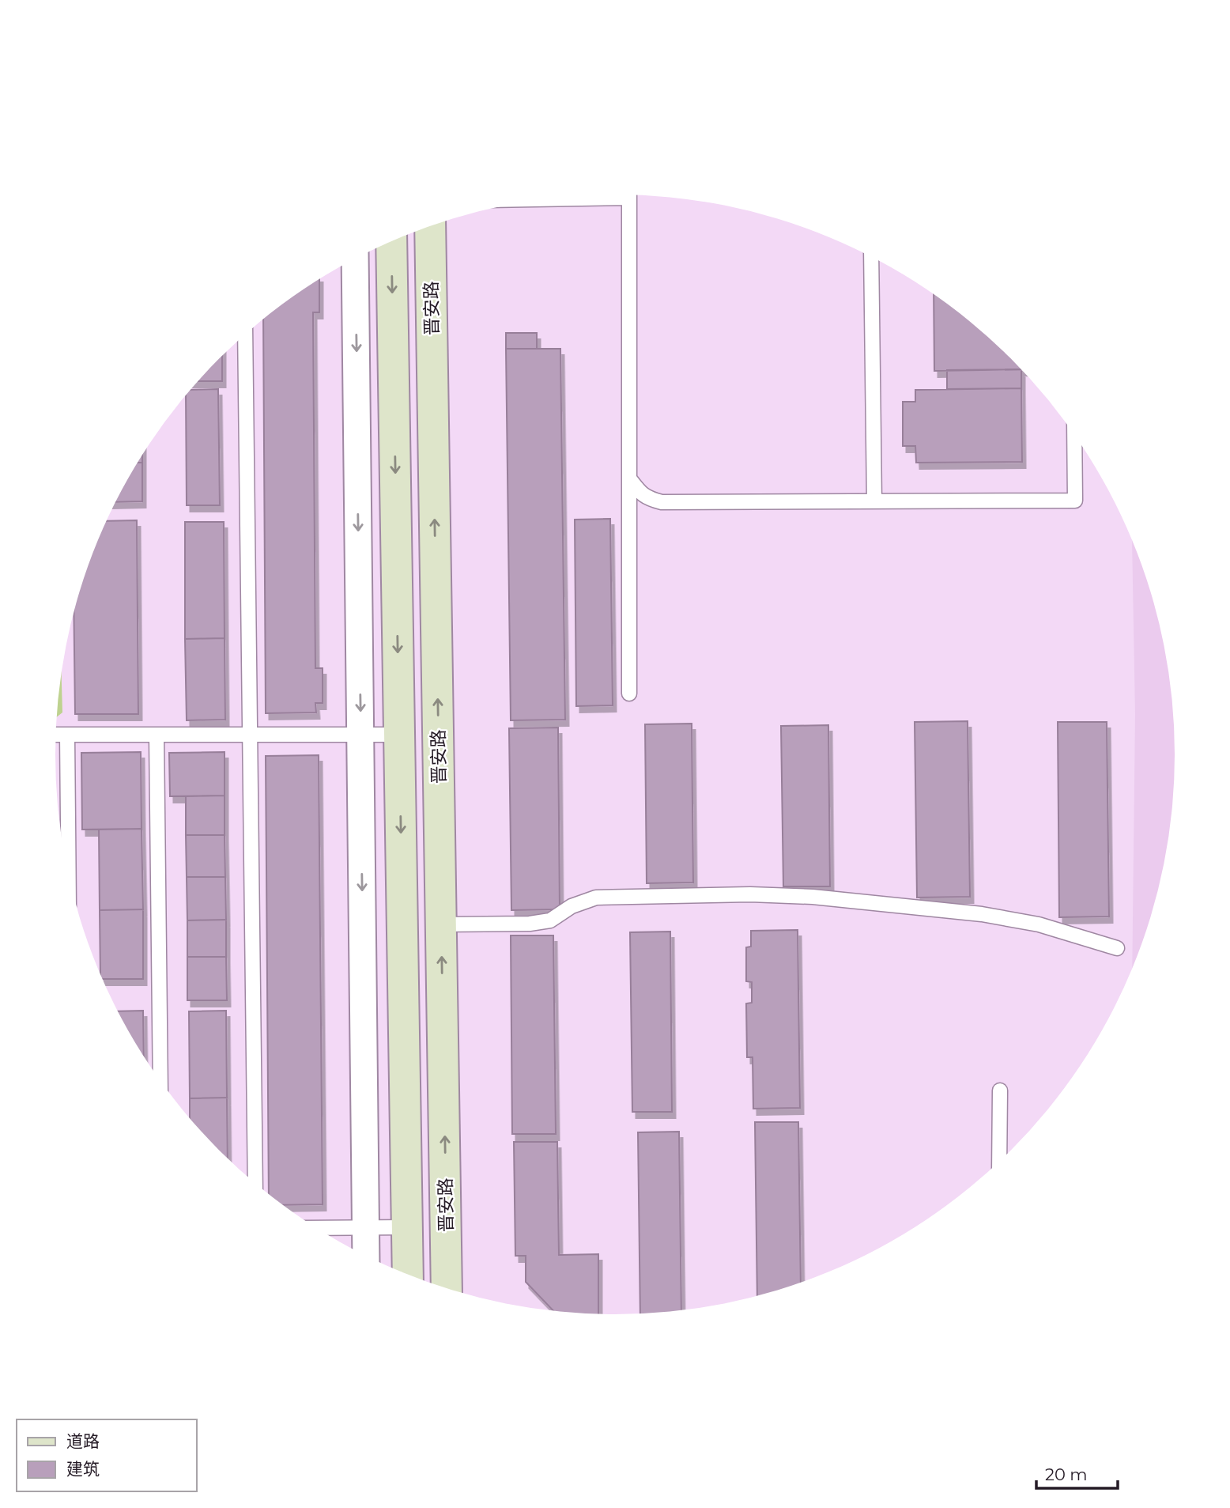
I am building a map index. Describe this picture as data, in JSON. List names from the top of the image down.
{
  "streets": {
    "main road": ["晋安路"]
  },
  "legend": ["道路", "建筑"],
  "scale_bar": "20 m"
}
